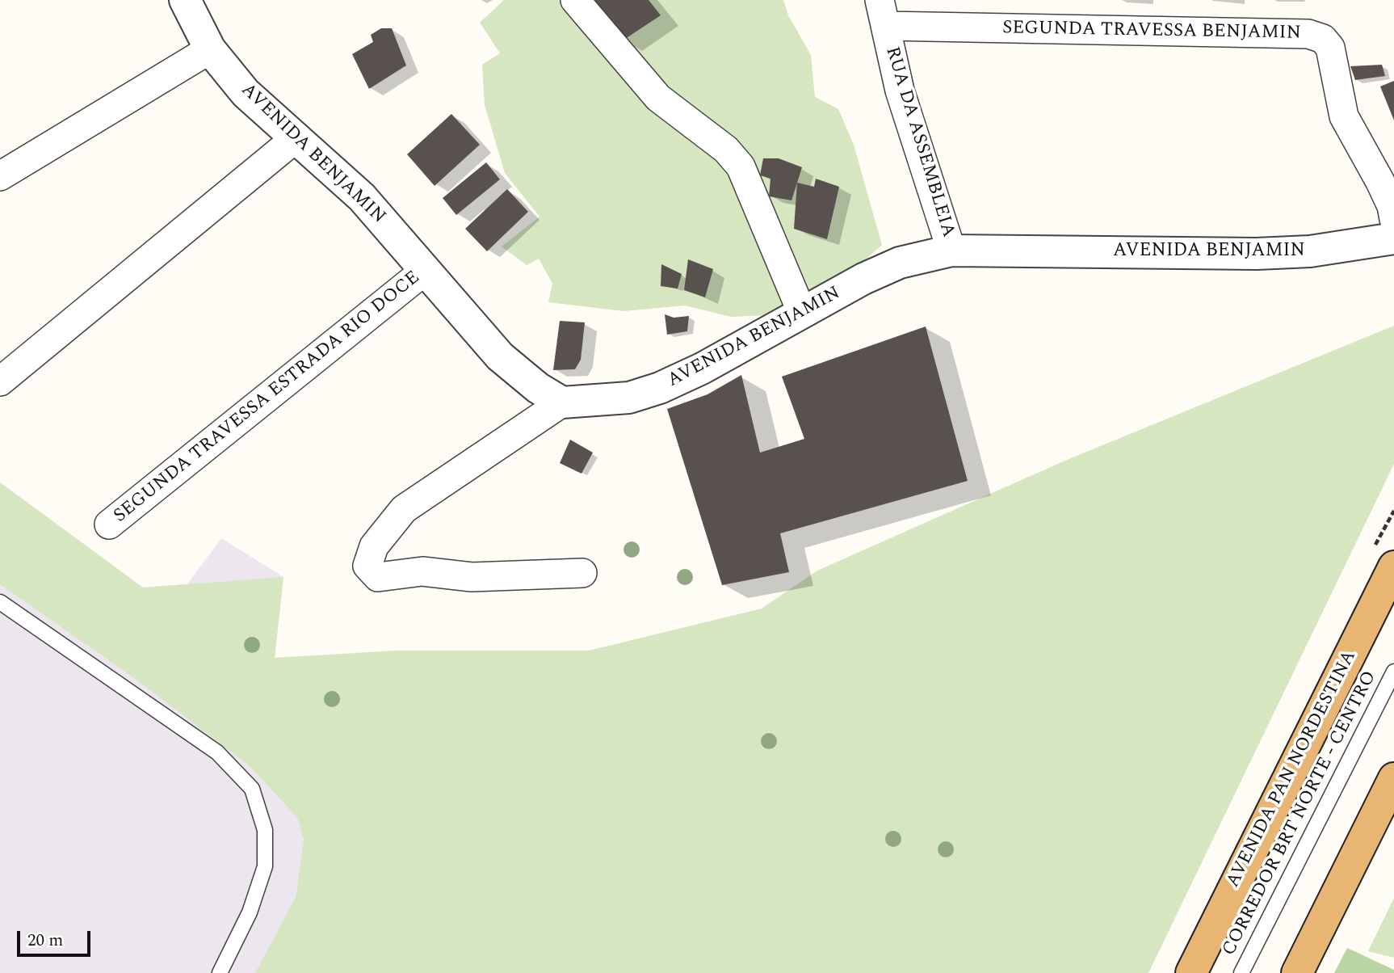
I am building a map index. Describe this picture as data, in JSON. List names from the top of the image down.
{
  "streets": {
    "highway": ["AVENIDA PAN NORDESTINA"],
    "street": [
      "SEGUNDA TRAVESSA BENJAMIN",
      "RUA DA ASSEMBLEIA",
      "AVENIDA BENJAMIN",
      "SEGUNDA TRAVESSA ESTRADA RIO DOCE"
    ],
    "lane": ["CORREDOR BRT NORTE - CENTRO"]
  },
  "crossings": [
    ["SEGUNDA TRAVESSA BENJAMIN", "RUA DA ASSEMBLEIA"],
    ["RUA DA ASSEMBLEIA", "AVENIDA BENJAMIN"],
    ["AVENIDA BENJAMIN", "SEGUNDA TRAVESSA ESTRADA RIO DOCE"]
  ],
  "scale_bar": "20 m"
}
